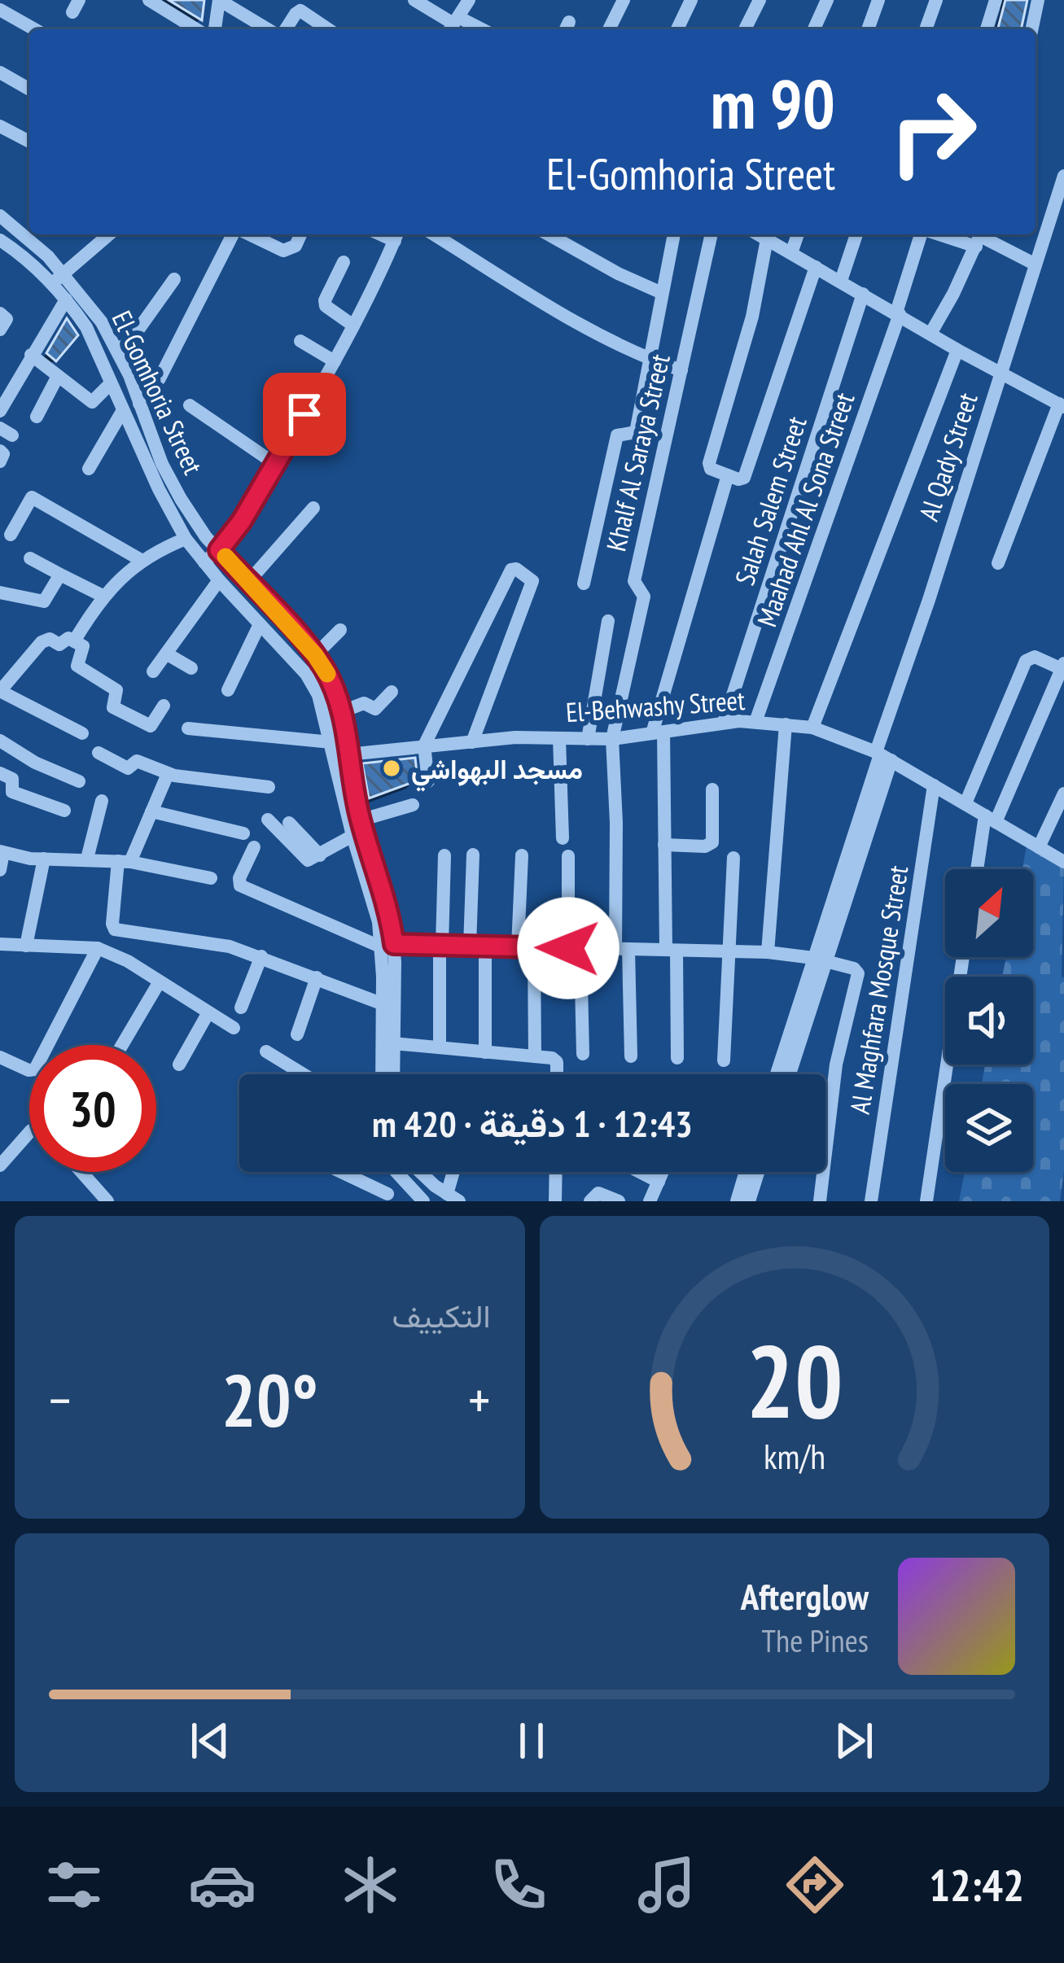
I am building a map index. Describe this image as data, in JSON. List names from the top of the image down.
{
  "streets": {
    "street": [
      "El-Gomhoria Street",
      "Khalf Al Saraya Street",
      "Al Qady Street",
      "Salah Salem Street",
      "Maahad Ahl Al Sona Street",
      "El-Behwashy Street",
      "Al Maghfara Mosque Street"
    ]
  },
  "crossings": [
    ["El-Gomhoria Street", "El-Behwashy Street"],
    ["Khalf Al Saraya Street", "El-Behwashy Street"],
    ["Al Qady Street", "El-Behwashy Street"],
    ["Salah Salem Street", "El-Behwashy Street"],
    ["Maahad Ahl Al Sona Street", "El-Behwashy Street"],
    ["El-Behwashy Street", "Al Maghfara Mosque Street"]
  ],
  "places": ["مسجد البهواشي"],
  "north": "top right",
  "page": {
    "turn": ["90 m", "El-Gomhoria Street"],
    "limit": "30",
    "trip": "12:43 · 1 دقيقة · 420 m",
    "tile": "التكييف",
    "heat": ["−", "20°", "+"],
    "song": ["Afterglow", "The Pines"],
    "tabs": "12:42",
    "gauge": ["20", "km/h"]
  }
}
